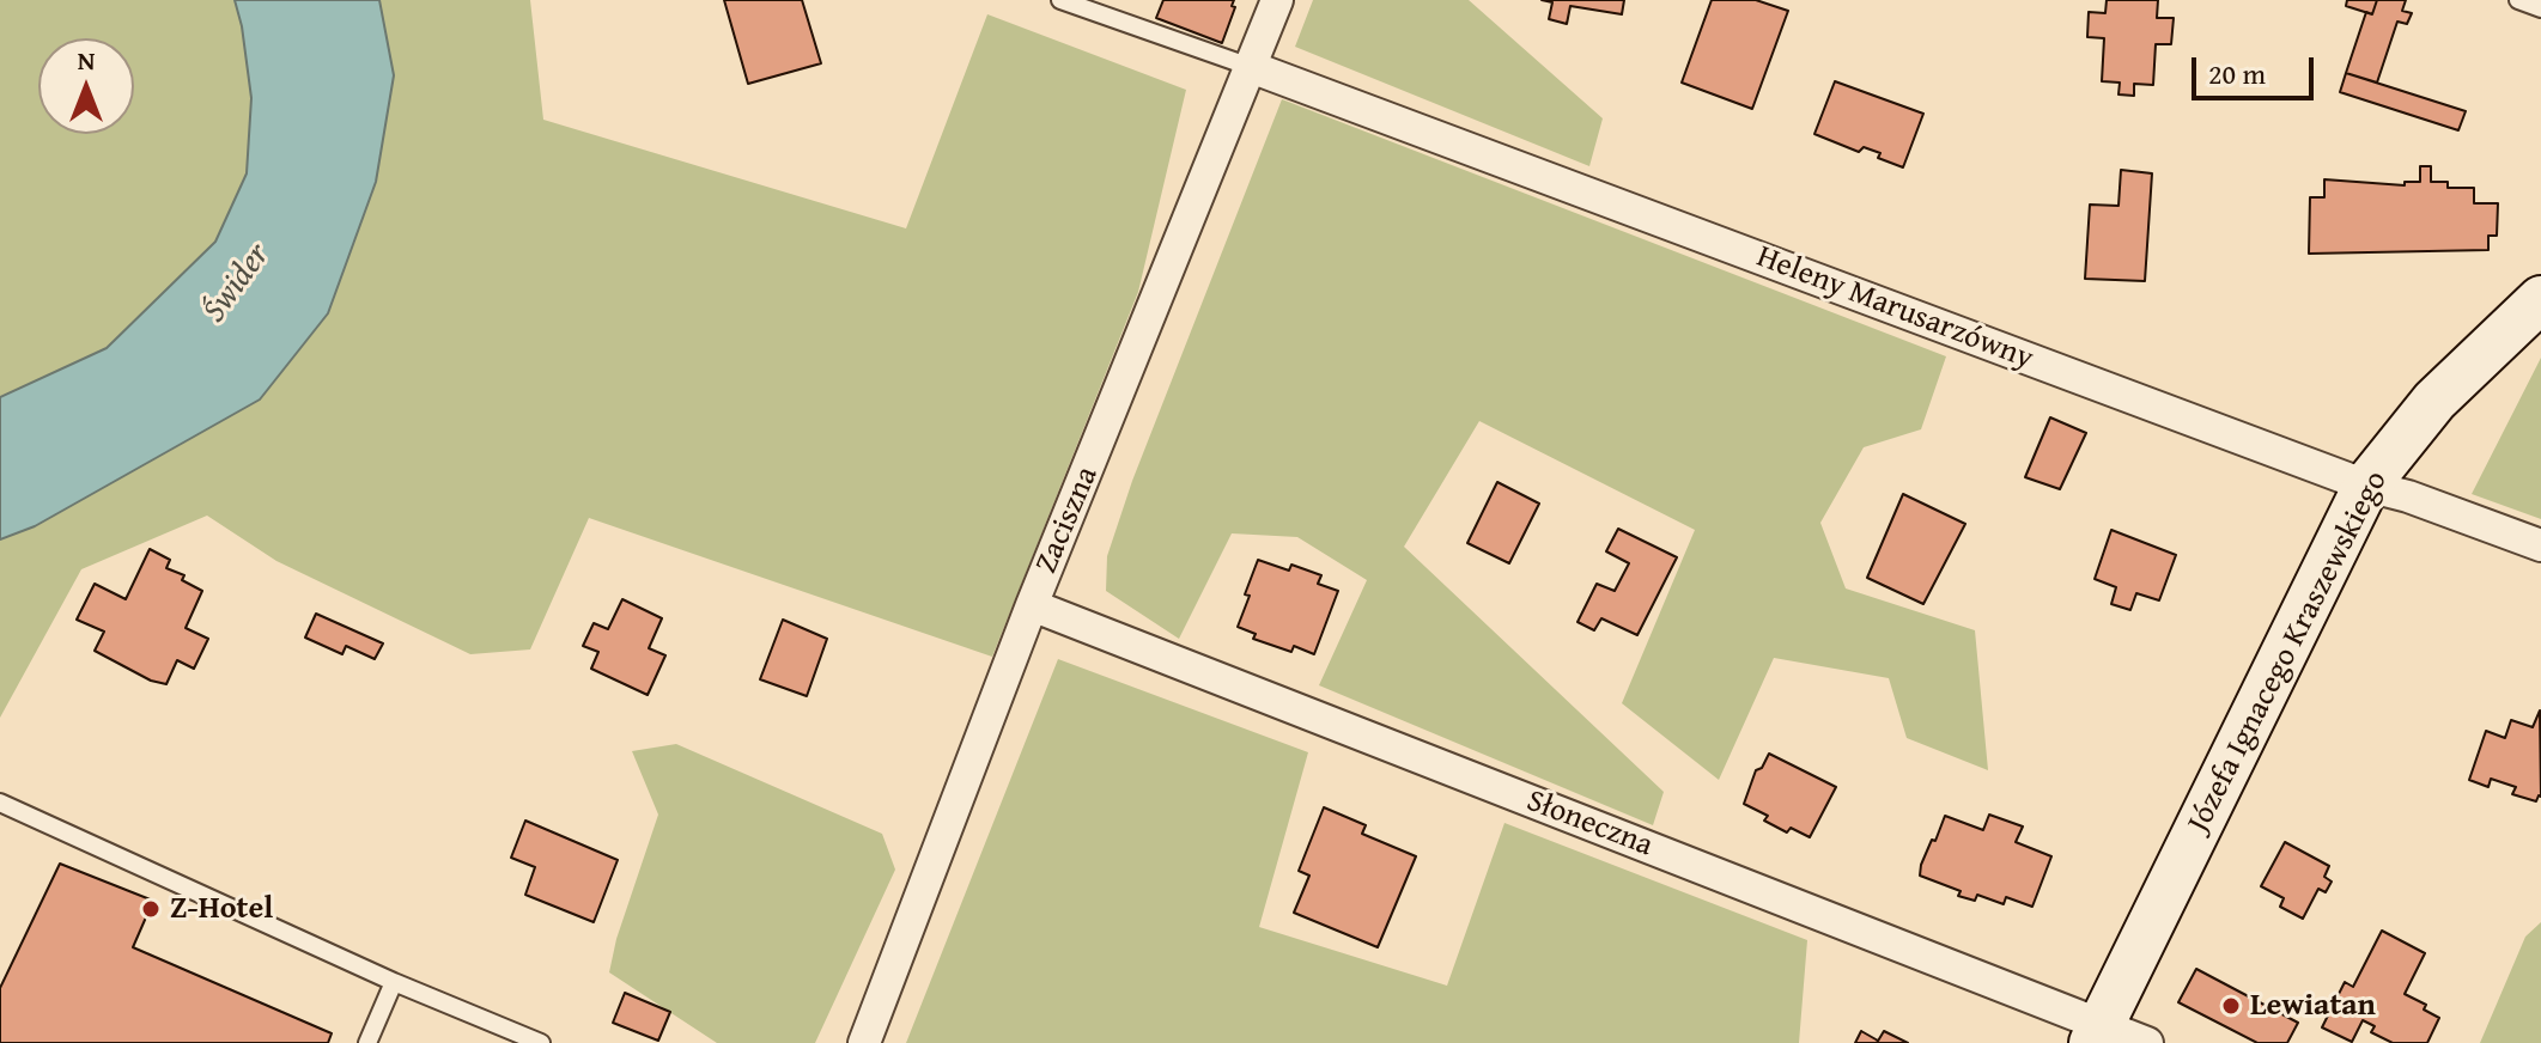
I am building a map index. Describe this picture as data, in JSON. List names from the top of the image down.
{
  "streets": {
    "street": [
      "Heleny Marusarzówny",
      "Zaciszna",
      "Józefa Ignacego Kraszewskiego",
      "Słoneczna"
    ]
  },
  "crossings": [
    ["Heleny Marusarzówny", "Zaciszna"],
    ["Heleny Marusarzówny", "Józefa Ignacego Kraszewskiego"],
    ["Zaciszna", "Słoneczna"],
    ["Józefa Ignacego Kraszewskiego", "Słoneczna"]
  ],
  "water": ["Świder"],
  "places": ["Z-Hotel", "Lewiatan"],
  "scale_bar": "20 m",
  "north": "top"
}
